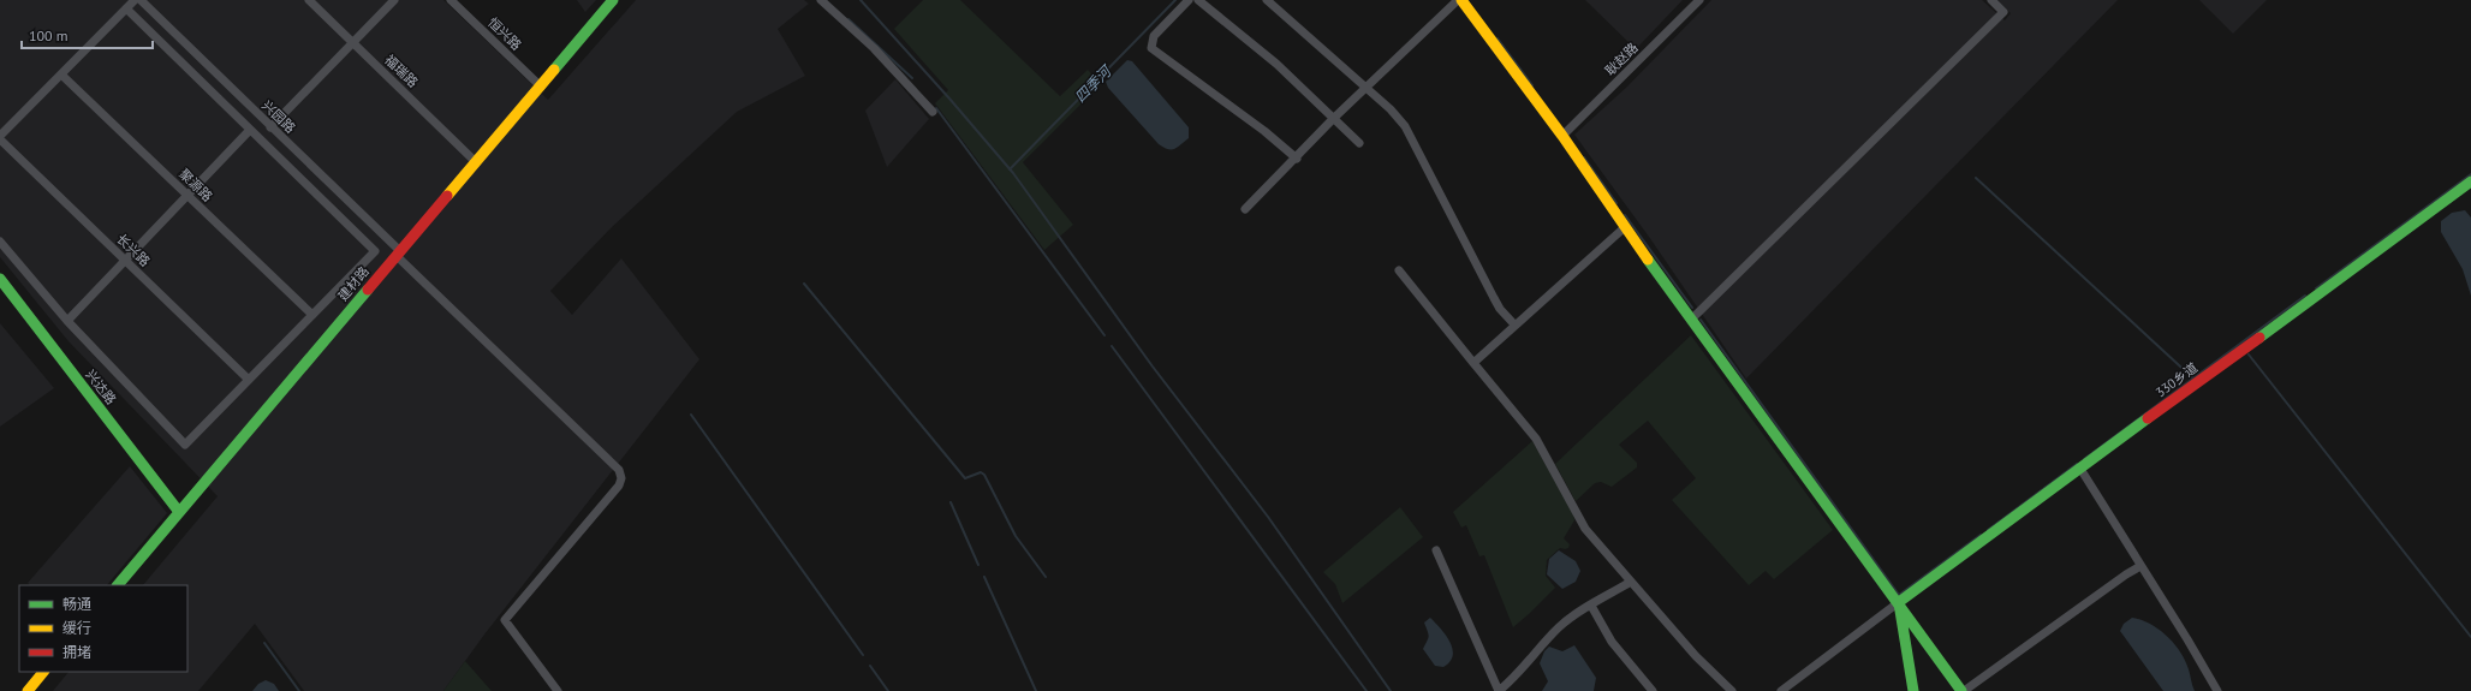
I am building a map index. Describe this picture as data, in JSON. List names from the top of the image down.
{
  "streets": {
    "street": [
      "恒兴路",
      "耿赵路",
      "福瑞路",
      "兴园路",
      "聚源路",
      "长兴路",
      "建材路",
      "330乡道",
      "兴达路"
    ]
  },
  "crossings": [
    ["恒兴路", "建材路"],
    ["福瑞路", "建材路"],
    ["兴园路", "建材路"],
    ["建材路", "兴达路"]
  ],
  "water": ["四季河"],
  "legend": ["畅通", "缓行", "拥堵"],
  "scale_bar": "100 m"
}
